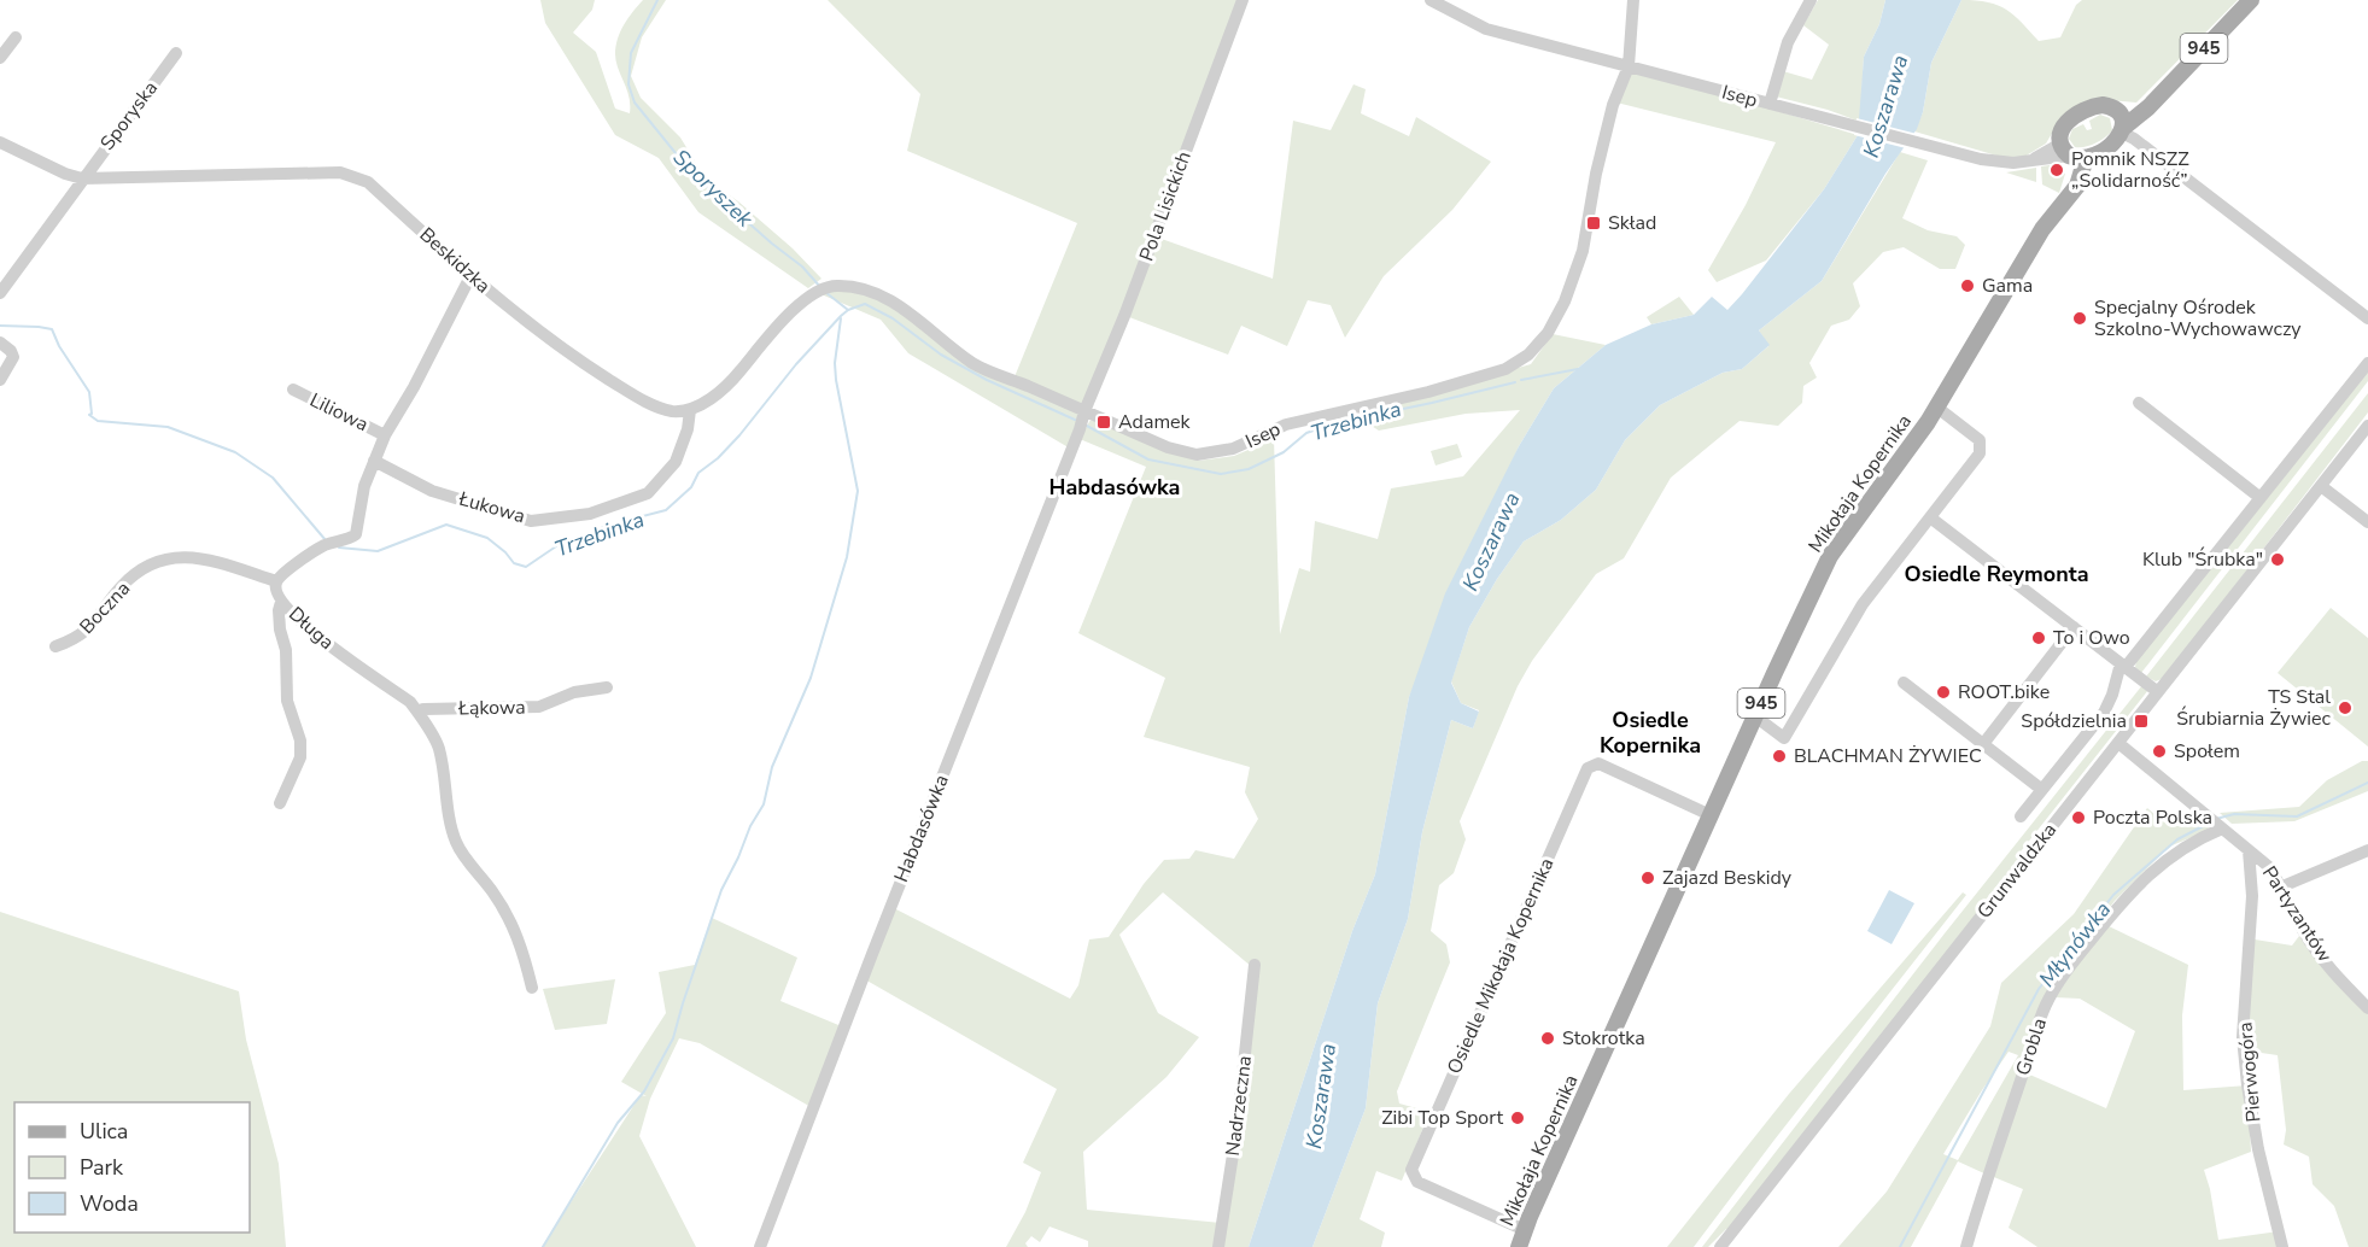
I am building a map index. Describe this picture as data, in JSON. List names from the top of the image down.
{
  "streets": {
    "main road": ["945", "Mikołaja Kopernika"],
    "street": [
      "Isep",
      "Sporyska",
      "Pola Lisickich",
      "Beskidzka",
      "Liliowa",
      "Łukowa",
      "Boczna",
      "Długa",
      "Łąkowa",
      "Habdasówka",
      "Grunwaldzka",
      "Partyzantów",
      "Osiedle Mikołaja Kopernika",
      "Grobla",
      "Pierwogóra",
      "Nadrzeczna"
    ]
  },
  "crossings": [
    ["945", "Isep"],
    ["945", "Mikołaja Kopernika"],
    ["Isep", "Pola Lisickich"],
    ["Isep", "Beskidzka"],
    ["Isep", "Mikołaja Kopernika"],
    ["Isep", "Łukowa"],
    ["Isep", "Habdasówka"],
    ["Sporyska", "Beskidzka"],
    ["Pola Lisickich", "Habdasówka"],
    ["Beskidzka", "Łukowa"],
    ["Mikołaja Kopernika", "Osiedle Mikołaja Kopernika"],
    ["Boczna", "Długa"],
    ["Długa", "Łąkowa"],
    ["Grunwaldzka", "Partyzantów"],
    ["Partyzantów", "Grobla"],
    ["Partyzantów", "Pierwogóra"]
  ],
  "districts": ["Habdasówka", "Osiedle Reymonta", "Osiedle Kopernika"],
  "water": [
    "Koszarawa",
    "Sporyszek",
    "Trzebinka",
    "Młynówka"
  ],
  "places": {
    "other": [
      "Pomnik NSZZ „Solidarność”",
      "Gama",
      "Specjalny Ośrodek Szkolno-Wychowawczy",
      "Klub \"Śrubka\"",
      "To i Owo",
      "ROOT.bike",
      "TS Stal Śrubiarnia Żywiec",
      "Społem",
      "BLACHMAN ŻYWIEC",
      "Poczta Polska",
      "Zajazd Beskidy",
      "Stokrotka",
      "Zibi Top Sport"
    ],
    "transit": ["Skład", "Adamek", "Spółdzielnia"]
  },
  "legend": ["Ulica", "Park", "Woda"]
}
